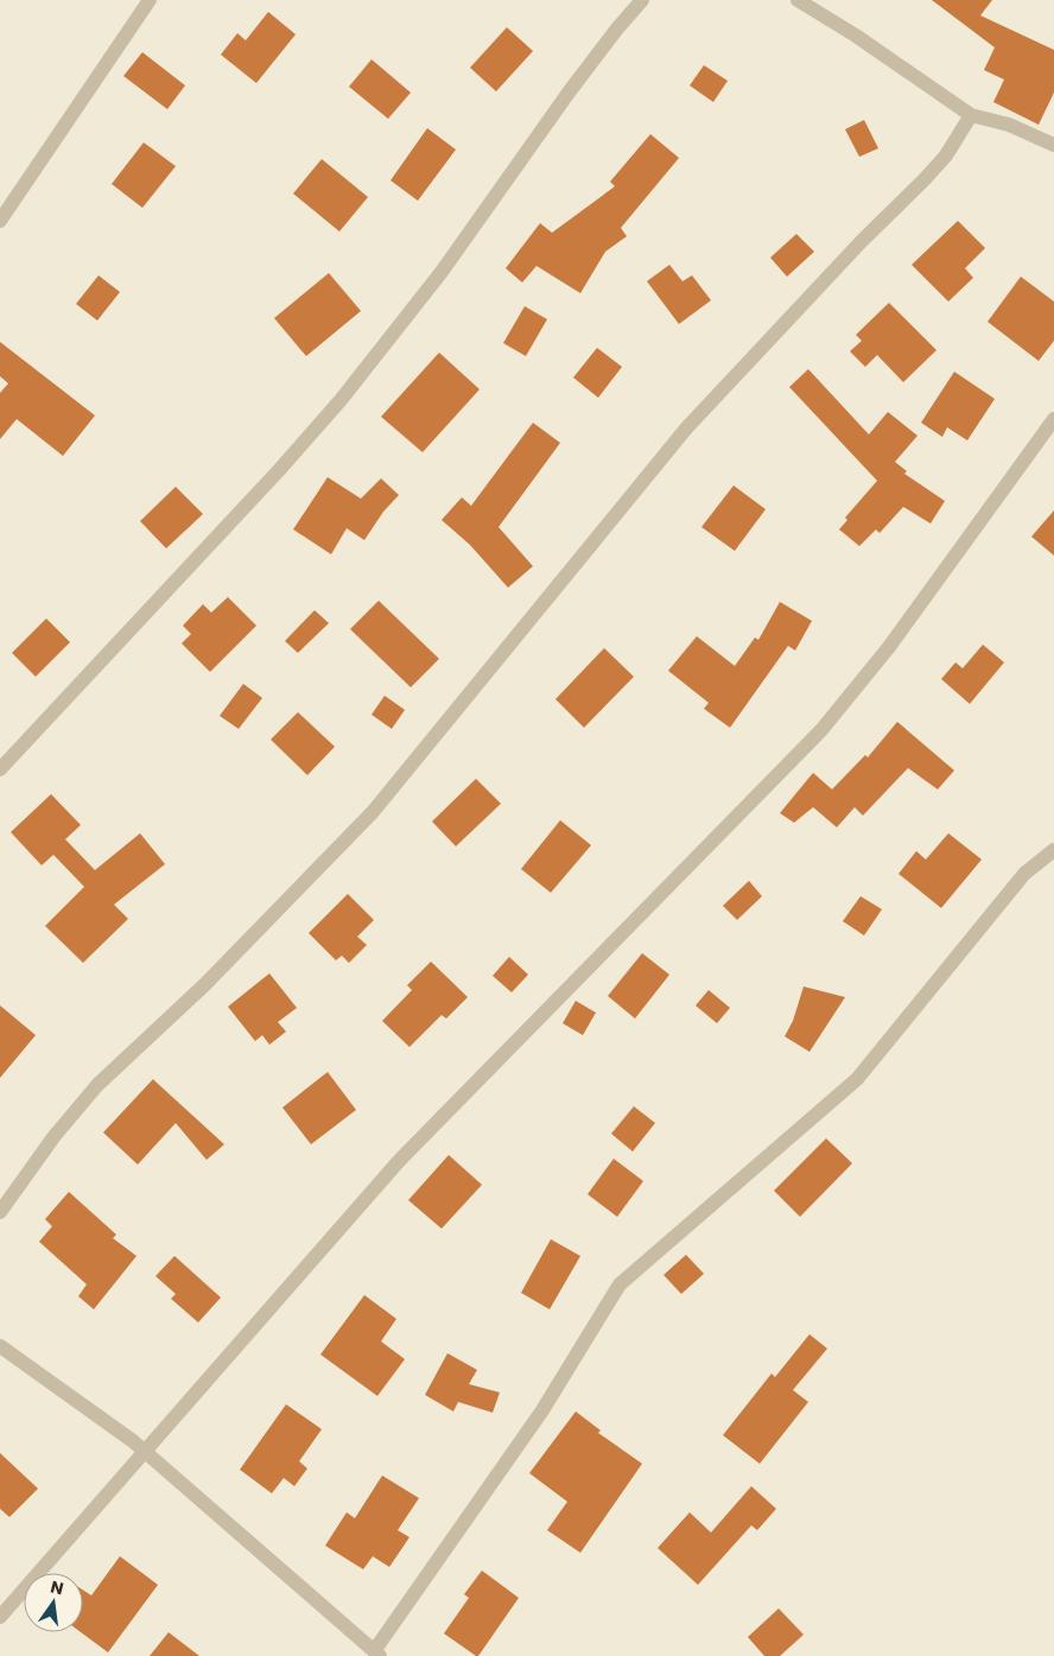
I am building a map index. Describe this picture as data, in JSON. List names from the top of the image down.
{
  "north": "top"
}
